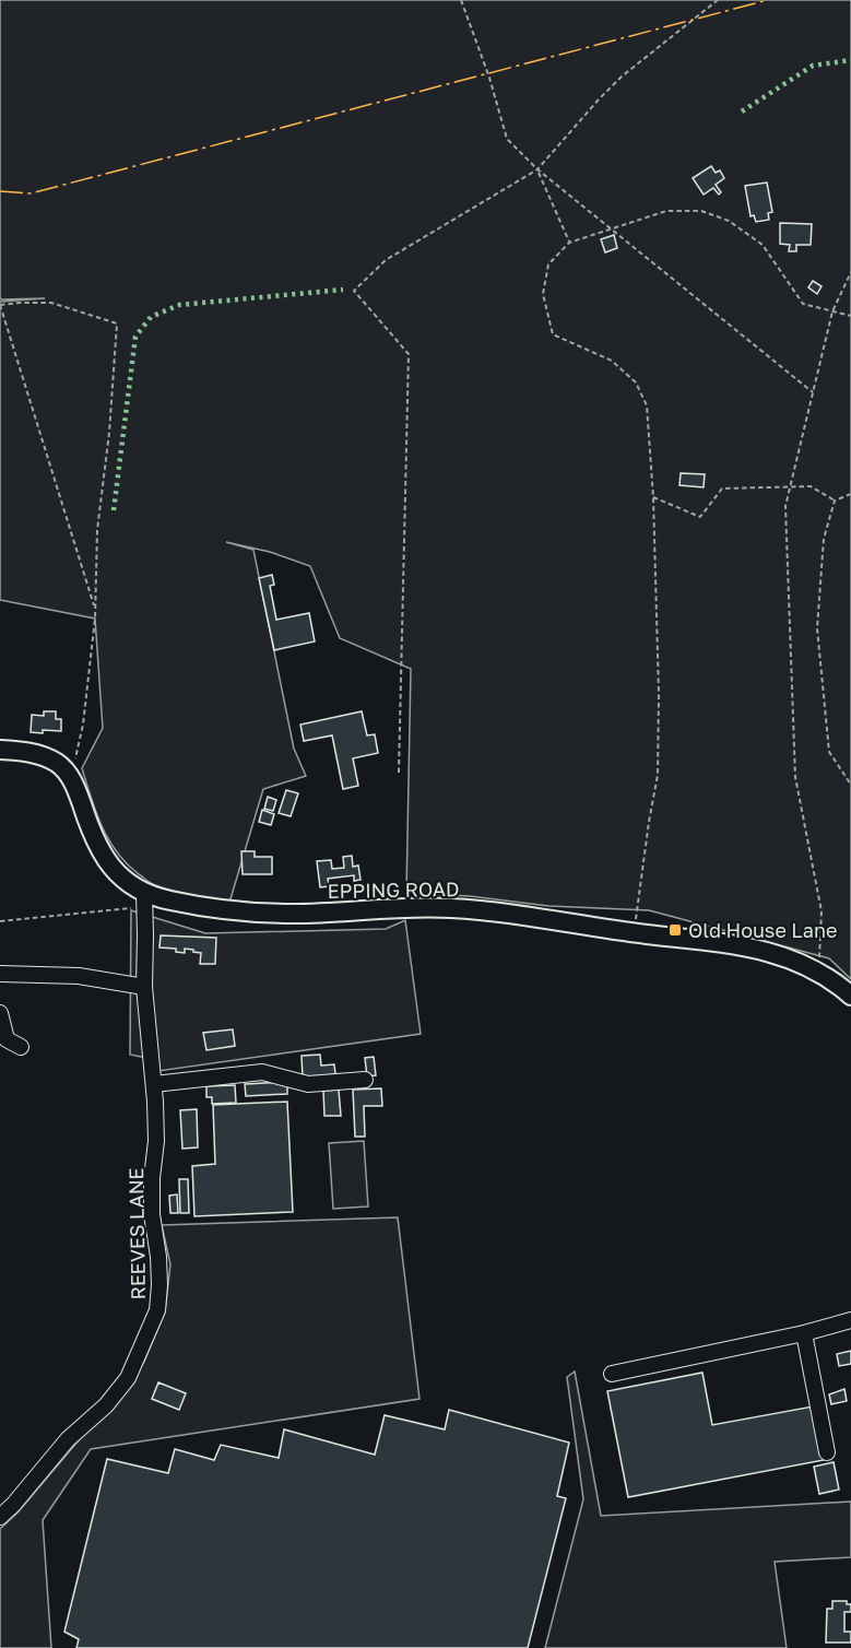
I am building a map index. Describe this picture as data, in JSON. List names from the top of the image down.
{
  "streets": {
    "main road": ["EPPING ROAD"],
    "street": ["REEVES LANE"]
  },
  "crossings": [
    ["EPPING ROAD", "REEVES LANE"]
  ],
  "places": {
    "transit": ["Old House Lane"]
  }
}
